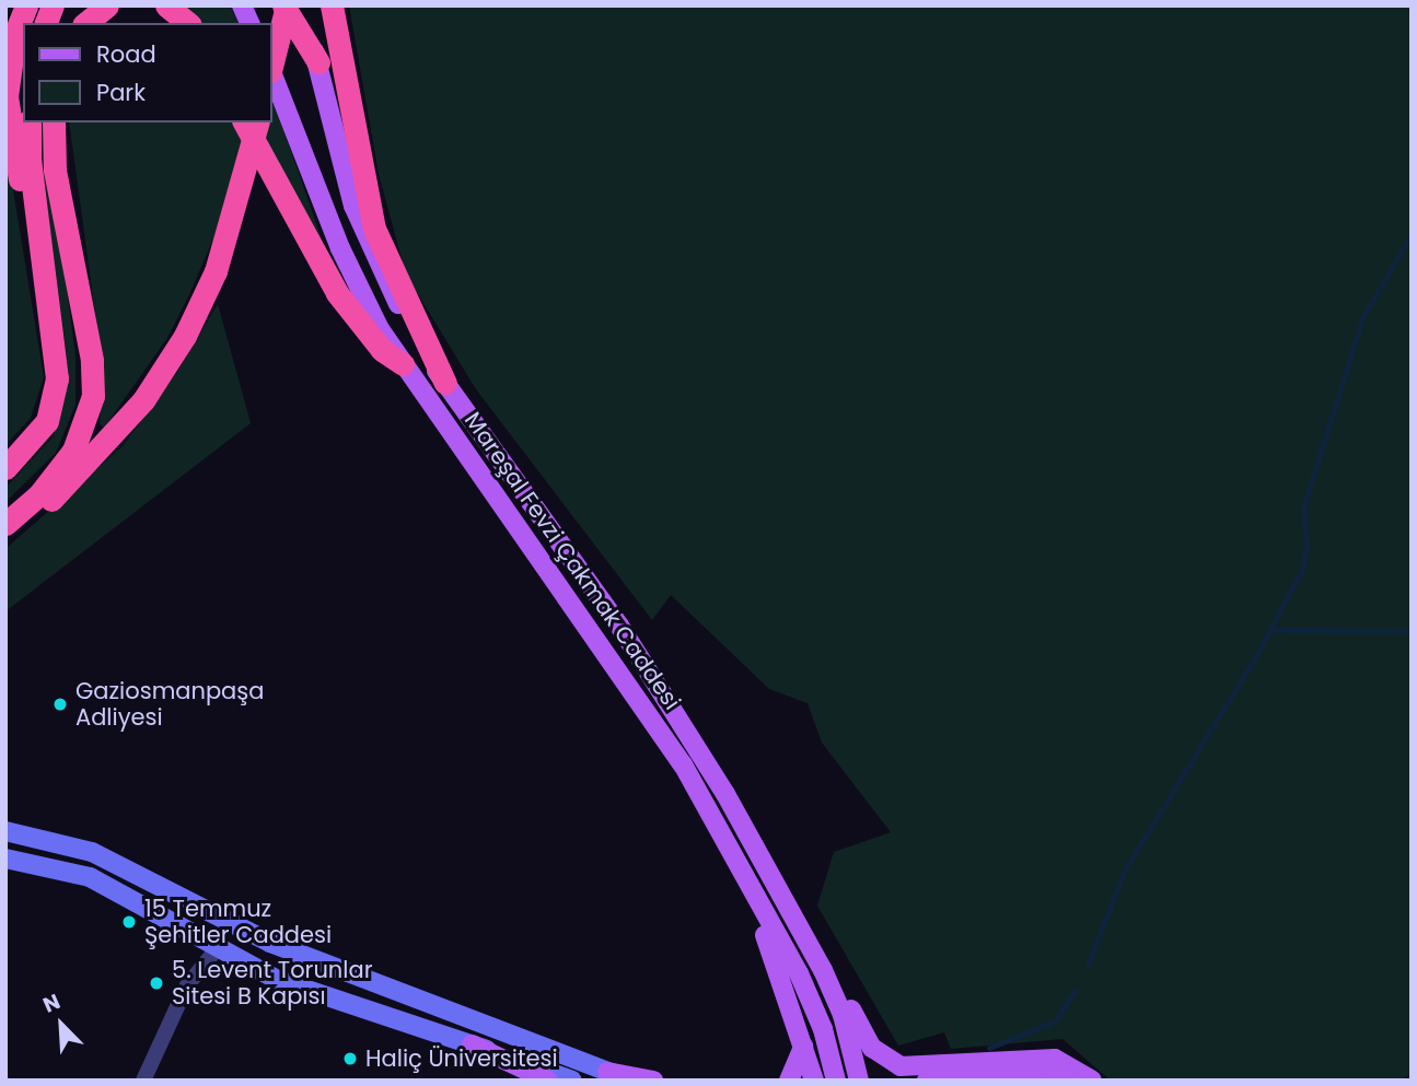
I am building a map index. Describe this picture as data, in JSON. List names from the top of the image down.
{
  "streets": {
    "main road": ["Mareşal Fevzi Çakmak Caddesi"]
  },
  "places": [
    "Gaziosmanpaşa Adliyesi",
    "15 Temmuz Şehitler Caddesi",
    "5. Levent Torunlar Sitesi B Kapısı",
    "Haliç Üniversitesi"
  ],
  "legend": ["Road", "Park"],
  "north": "top left"
}
